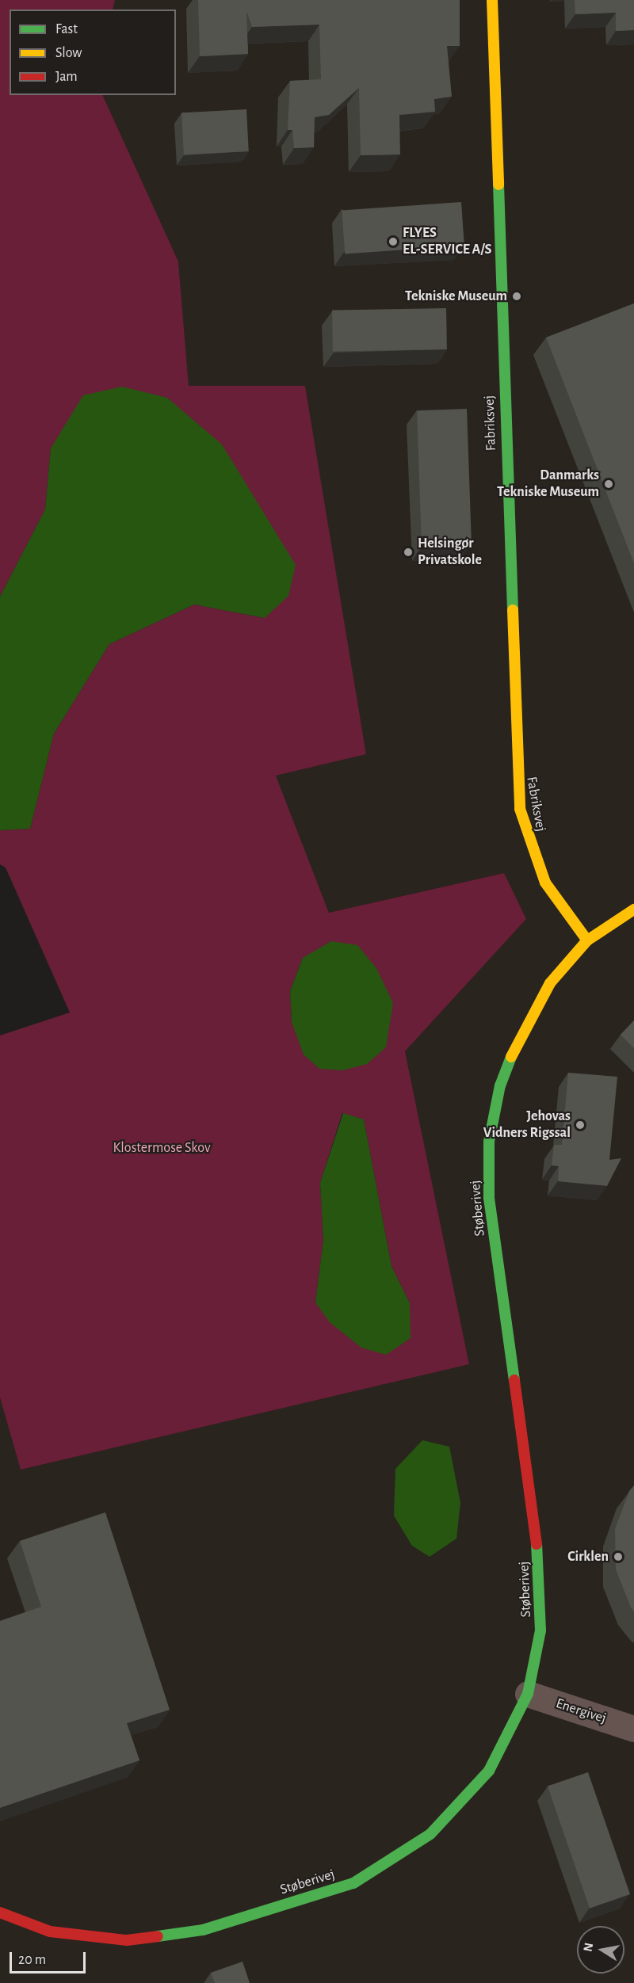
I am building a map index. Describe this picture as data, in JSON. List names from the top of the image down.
{
  "streets": {
    "street": ["Fabriksvej", "Støberivej", "Energivej"]
  },
  "crossings": [
    ["Fabriksvej", "Støberivej"],
    ["Støberivej", "Energivej"]
  ],
  "parks": ["Klostermose Skov"],
  "places": [
    "FLYES EL-SERVICE A/S",
    "Tekniske Museum",
    "Danmarks Tekniske Museum",
    "Helsingør Privatskole",
    "Jehovas Vidners Rigssal",
    "Cirklen"
  ],
  "legend": ["Fast", "Slow", "Jam"],
  "scale_bar": "20 m",
  "north": "left"
}
